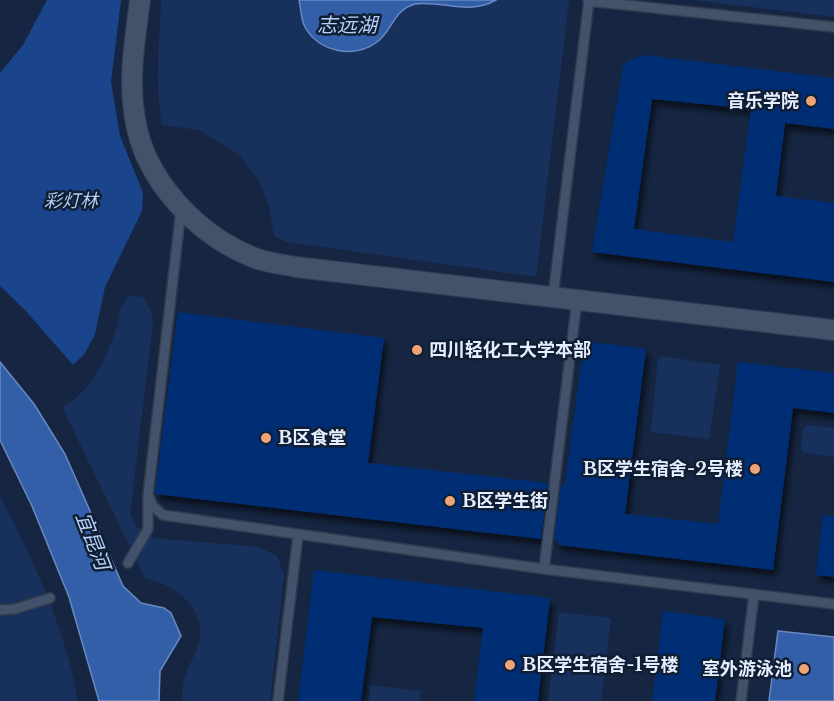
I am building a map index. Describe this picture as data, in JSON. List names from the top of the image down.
{
  "water": ["志远湖", "宜昆河"],
  "parks": ["彩灯林"],
  "places": [
    "音乐学院",
    "四川轻化工大学本部",
    "B区食堂",
    "B区学生宿舍-2号楼",
    "B区学生街",
    "B区学生宿舍-1号楼",
    "室外游泳池"
  ]
}
